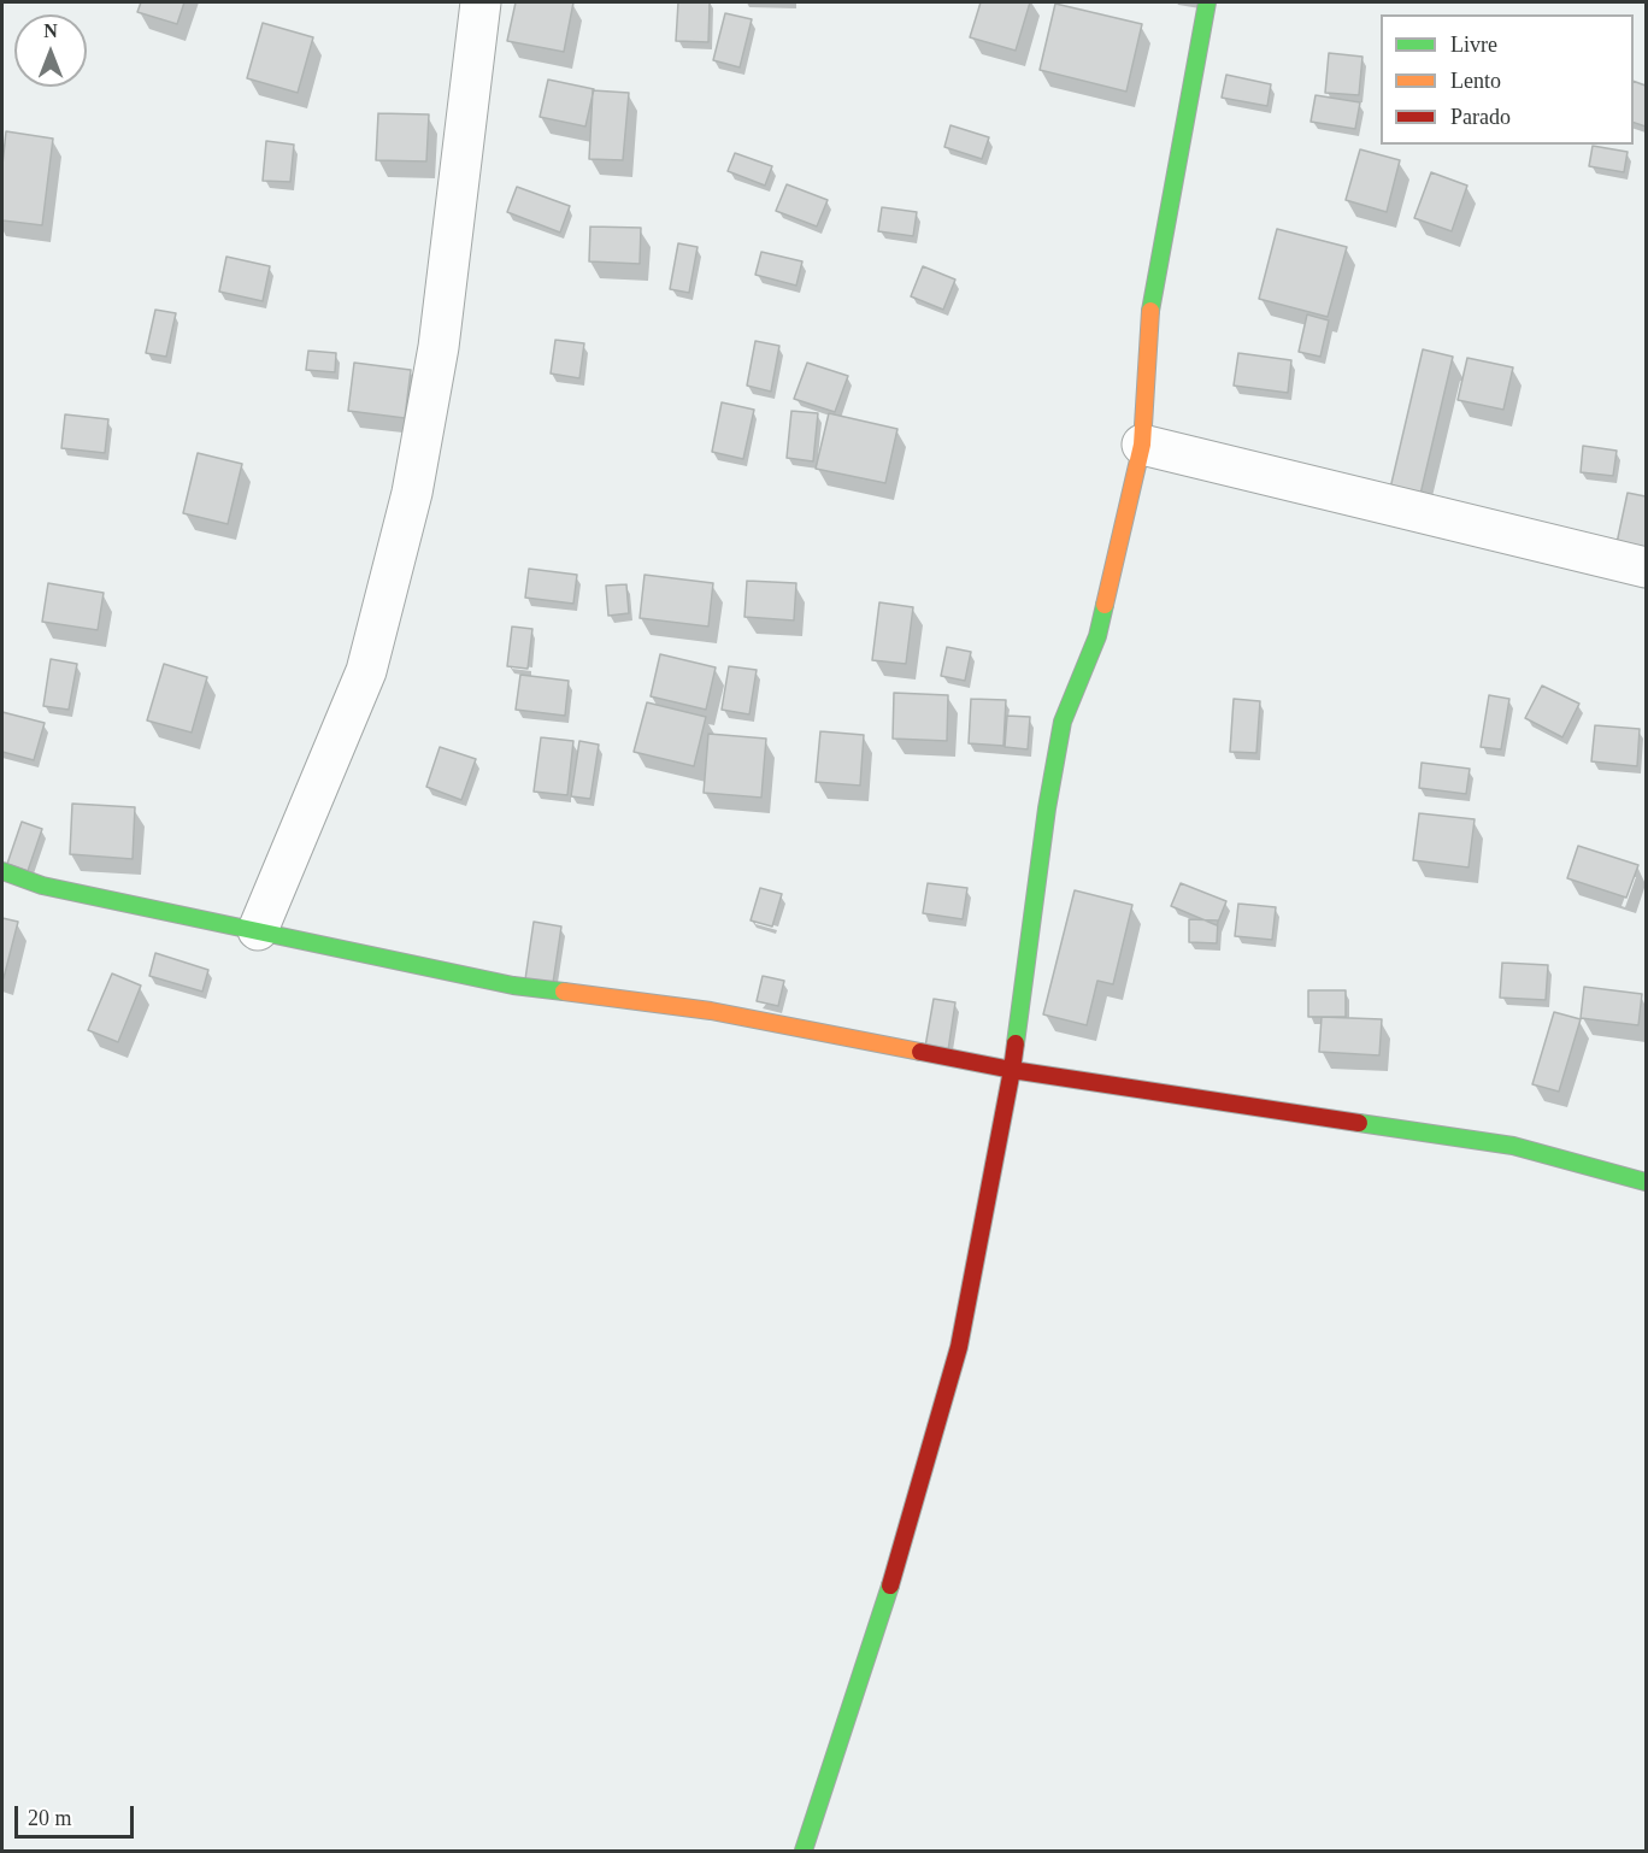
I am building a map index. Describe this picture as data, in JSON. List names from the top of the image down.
{
  "legend": ["Livre", "Lento", "Parado"],
  "scale_bar": "20 m",
  "north": "top"
}
